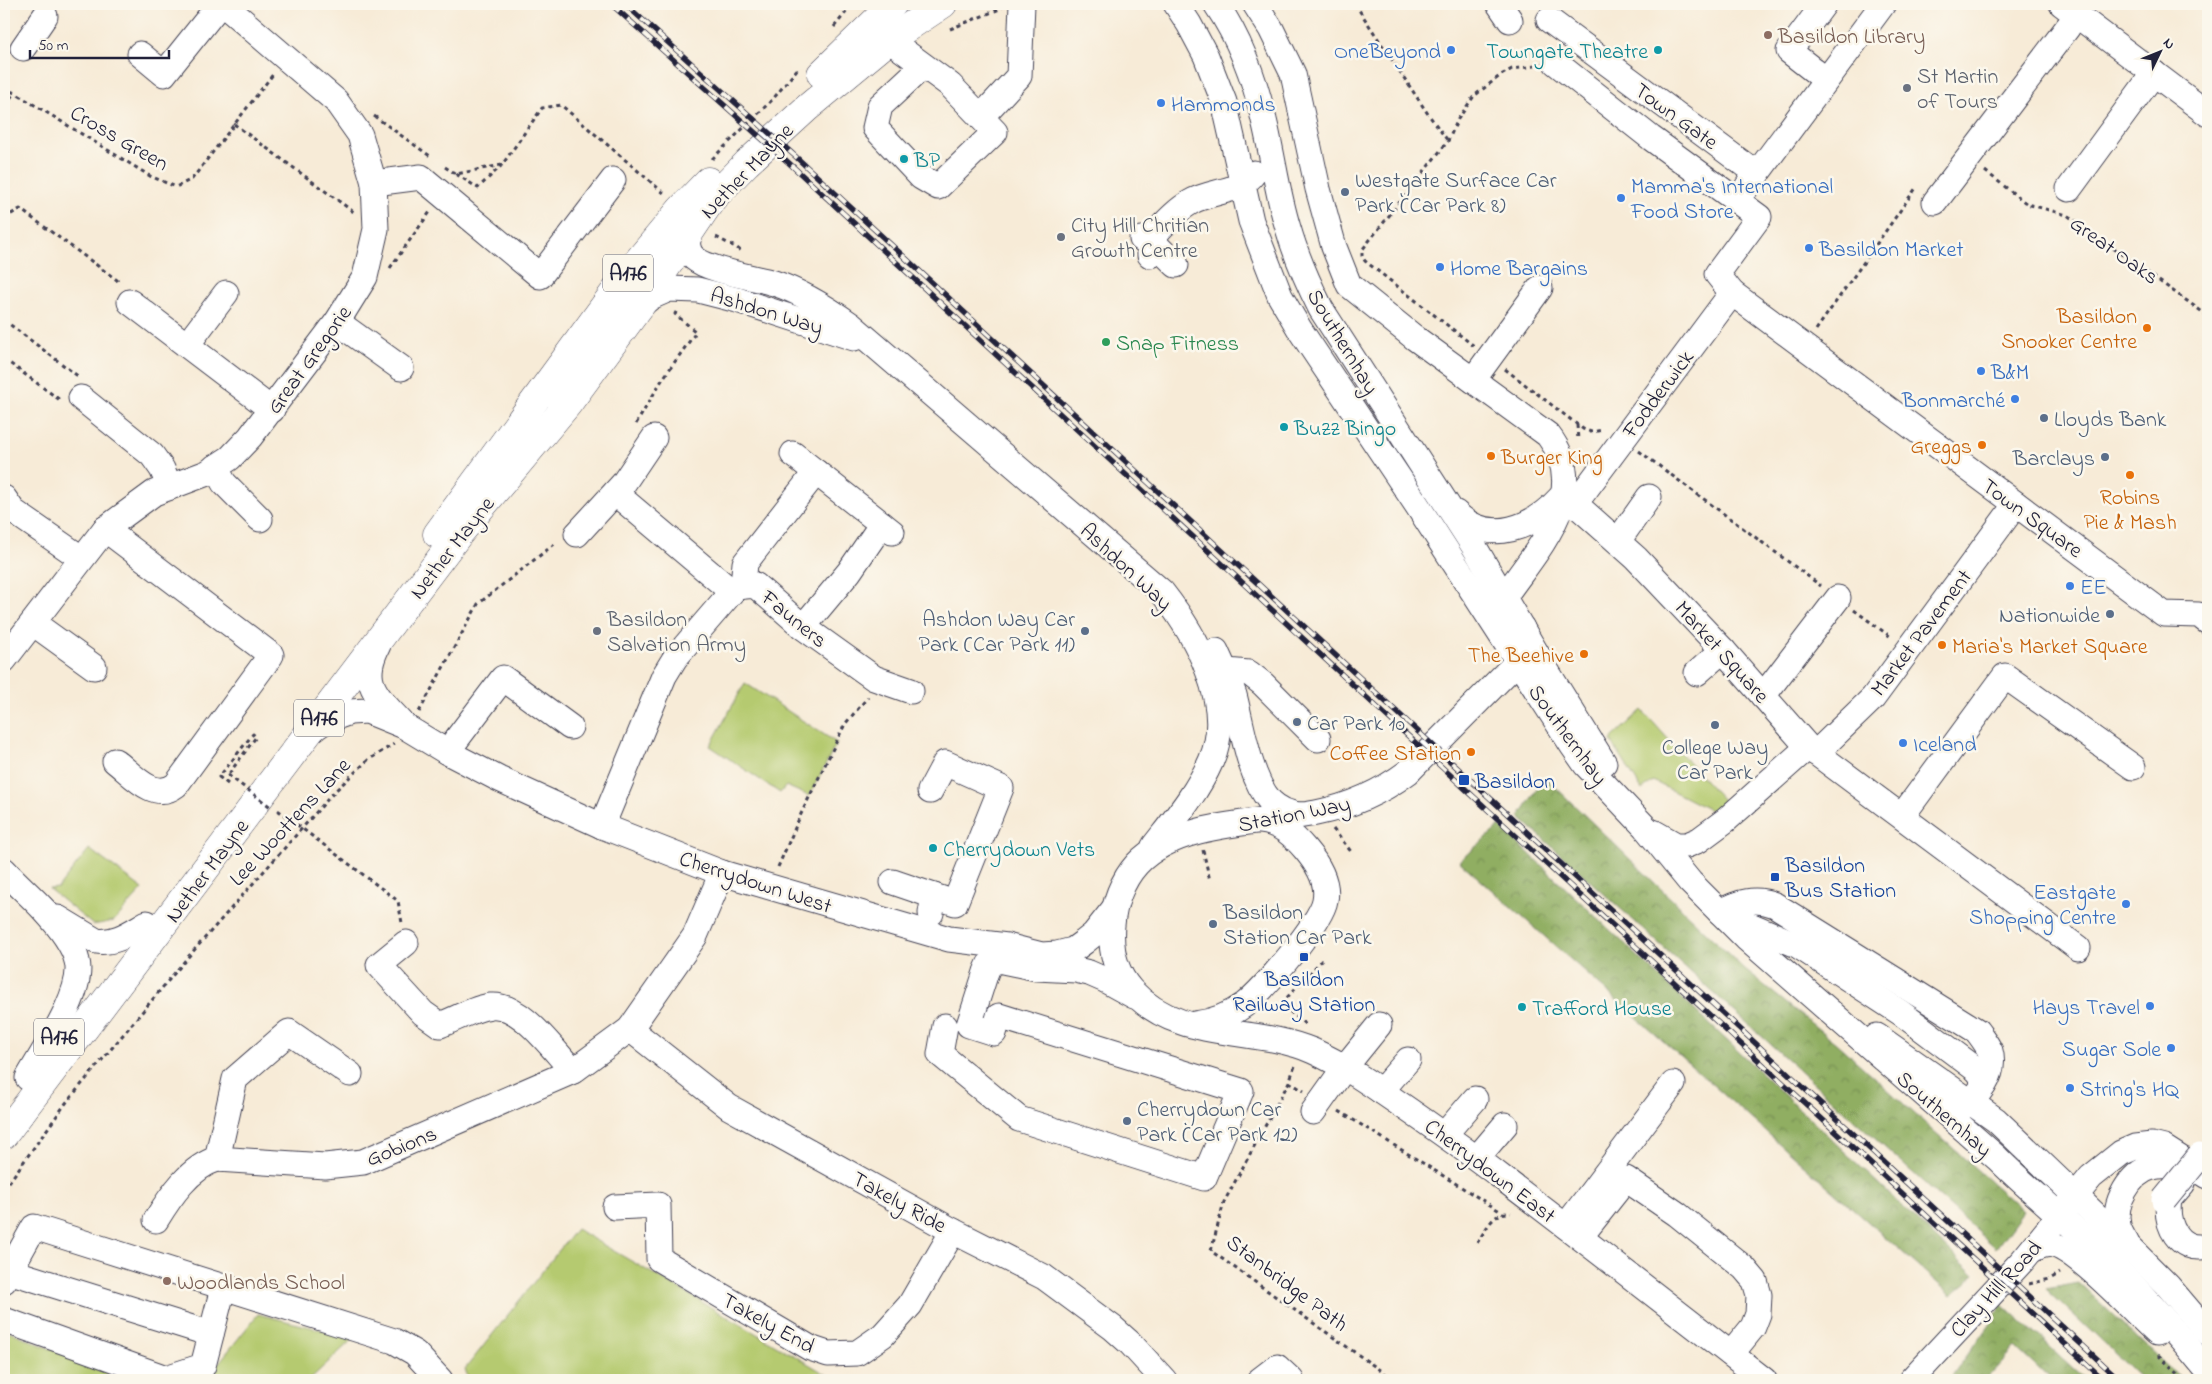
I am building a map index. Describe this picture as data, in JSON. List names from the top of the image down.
{
  "streets": {
    "main road": ["Nether Mayne", "A176"],
    "street": [
      "Town Gate",
      "Ashdon Way",
      "Southernhay",
      "Great Gregorie",
      "Fodderwick",
      "Town Square",
      "Fauners",
      "Market Pavement",
      "Market Square",
      "Station Way",
      "Cherrydown West",
      "Gobions",
      "Cherrydown East",
      "Takely Ride",
      "Clay Hill Road",
      "Takely End"
    ],
    "path": [
      "Cross Green",
      "Great Oaks",
      "Lee Woottens Lane",
      "Stanbridge Path"
    ]
  },
  "crossings": [
    ["Town Gate", "Fodderwick"],
    ["Cross Green", "Great Gregorie"],
    ["Nether Mayne", "Ashdon Way"],
    ["Nether Mayne", "Cherrydown West"],
    ["Ashdon Way", "Station Way"],
    ["Ashdon Way", "Cherrydown East"],
    ["Southernhay", "Fodderwick"],
    ["Southernhay", "Market Pavement"],
    ["Southernhay", "Station Way"],
    ["Southernhay", "Clay Hill Road"],
    ["Fodderwick", "Market Square"],
    ["Town Square", "Market Pavement"],
    ["Fauners", "Cherrydown West"],
    ["Market Pavement", "Market Square"],
    ["Station Way", "Cherrydown East"],
    ["Lee Woottens Lane", "Cherrydown West"],
    ["Cherrydown West", "Gobions"],
    ["Cherrydown West", "Cherrydown East"],
    ["Gobions", "Takely Ride"],
    ["Takely Ride", "Takely End"]
  ],
  "places": {
    "other": [
      "Basildon Library",
      "OneBeyond",
      "Towngate Theatre",
      "St Martin of Tours",
      "Hammonds",
      "BP",
      "Westgate Surface Car Park (Car Park 8)",
      "Mamma's International Food Store",
      "City Hill Chritian Growth Centre",
      "Basildon Market",
      "Home Bargains",
      "Basildon Snooker Centre",
      "Snap Fitness",
      "B&M",
      "Bonmarché",
      "Lloyds Bank",
      "Buzz Bingo",
      "Greggs",
      "Burger King",
      "Barclays",
      "Robins Pie & Mash",
      "EE",
      "Nationwide",
      "Basildon Salvation Army",
      "Ashdon Way Car Park (Car Park 11)",
      "Maria's Market Square",
      "The Beehive",
      "Car Park 10",
      "College Way Car Park",
      "Iceland",
      "Coffee Station",
      "Cherrydown Vets",
      "Eastgate Shopping Centre",
      "Basildon Station Car Park",
      "Hays Travel",
      "Trafford House",
      "Sugar Sole",
      "String's HQ",
      "Cherrydown Car Park (Car Park 12)",
      "Woodlands School"
    ],
    "transit": ["Basildon", "Basildon Bus Station", "Basildon Railway Station"]
  },
  "scale_bar": "50 m",
  "north": "top right"
}
